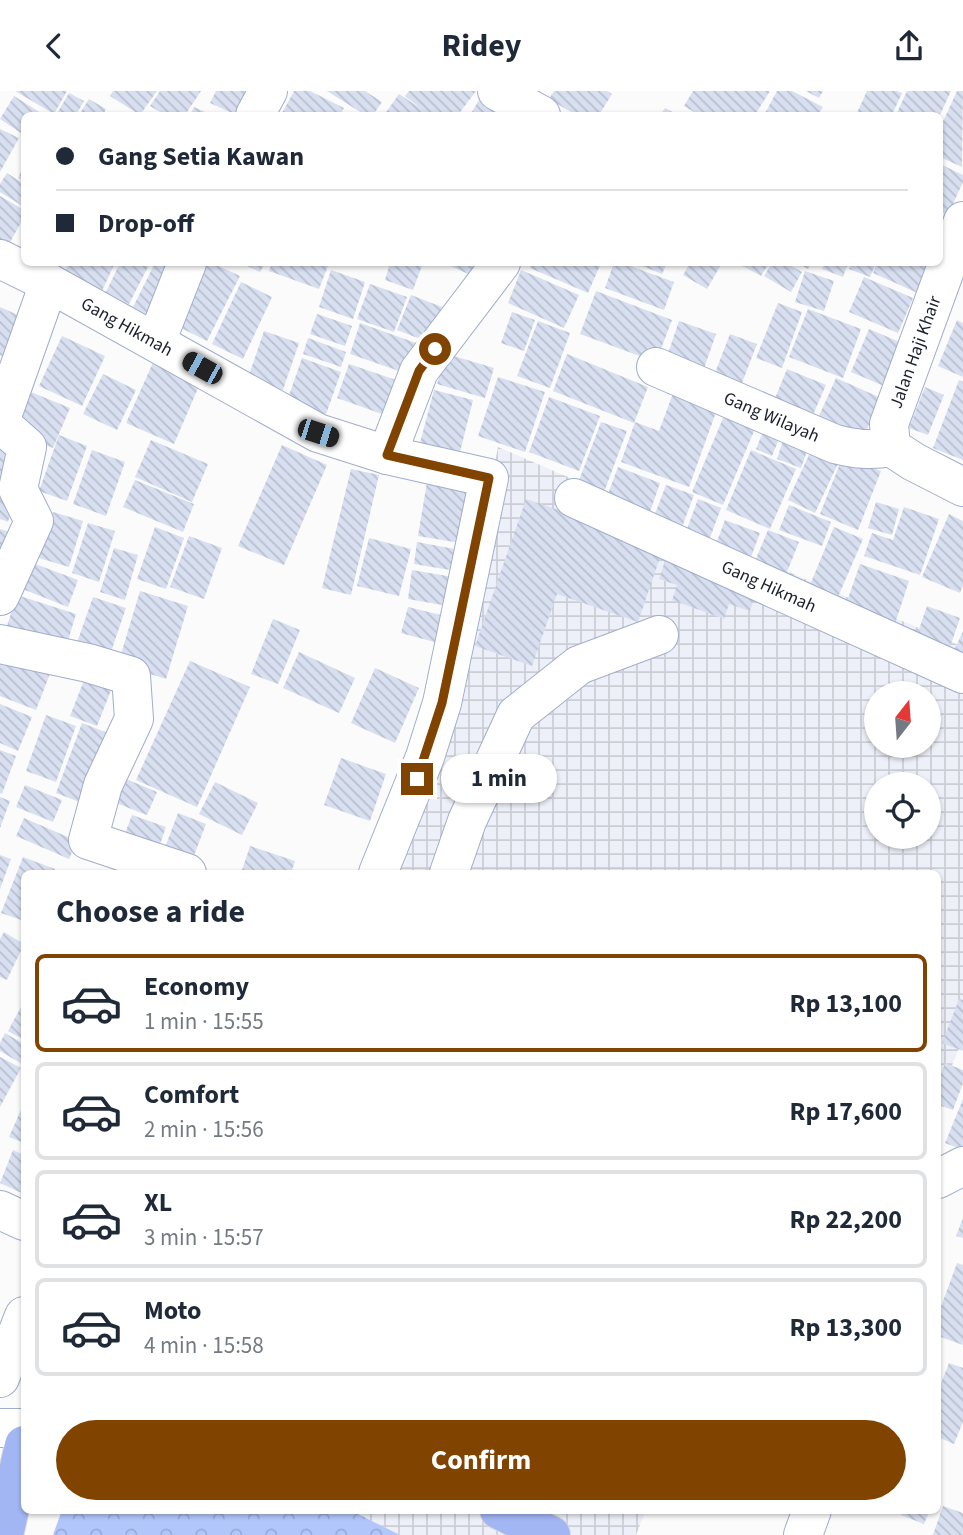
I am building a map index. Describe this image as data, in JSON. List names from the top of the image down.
{
  "streets": {
    "street": ["Gang Hikmah", "Jalan Haji Khair", "Gang Wilayah"]
  },
  "crossings": [
    ["Jalan Haji Khair", "Gang Wilayah"]
  ],
  "north": "top",
  "page": {
    "header": "Ridey",
    "banner": ["Gang Setia Kawan", "Drop-off"],
    "bubble": "1 min",
    "heading": "Choose a ride",
    "list": [
      {
        "name": "Economy",
        "note": "1 min · 15:55",
        "value": "Rp 13,100"
      },
      {
        "name": "Comfort",
        "note": "2 min · 15:56",
        "value": "Rp 17,600"
      },
      {
        "name": "XL",
        "note": "3 min · 15:57",
        "value": "Rp 22,200"
      },
      {
        "name": "Moto",
        "note": "4 min · 15:58",
        "value": "Rp 13,300"
      }
    ],
    "buttons": "Confirm"
  }
}
